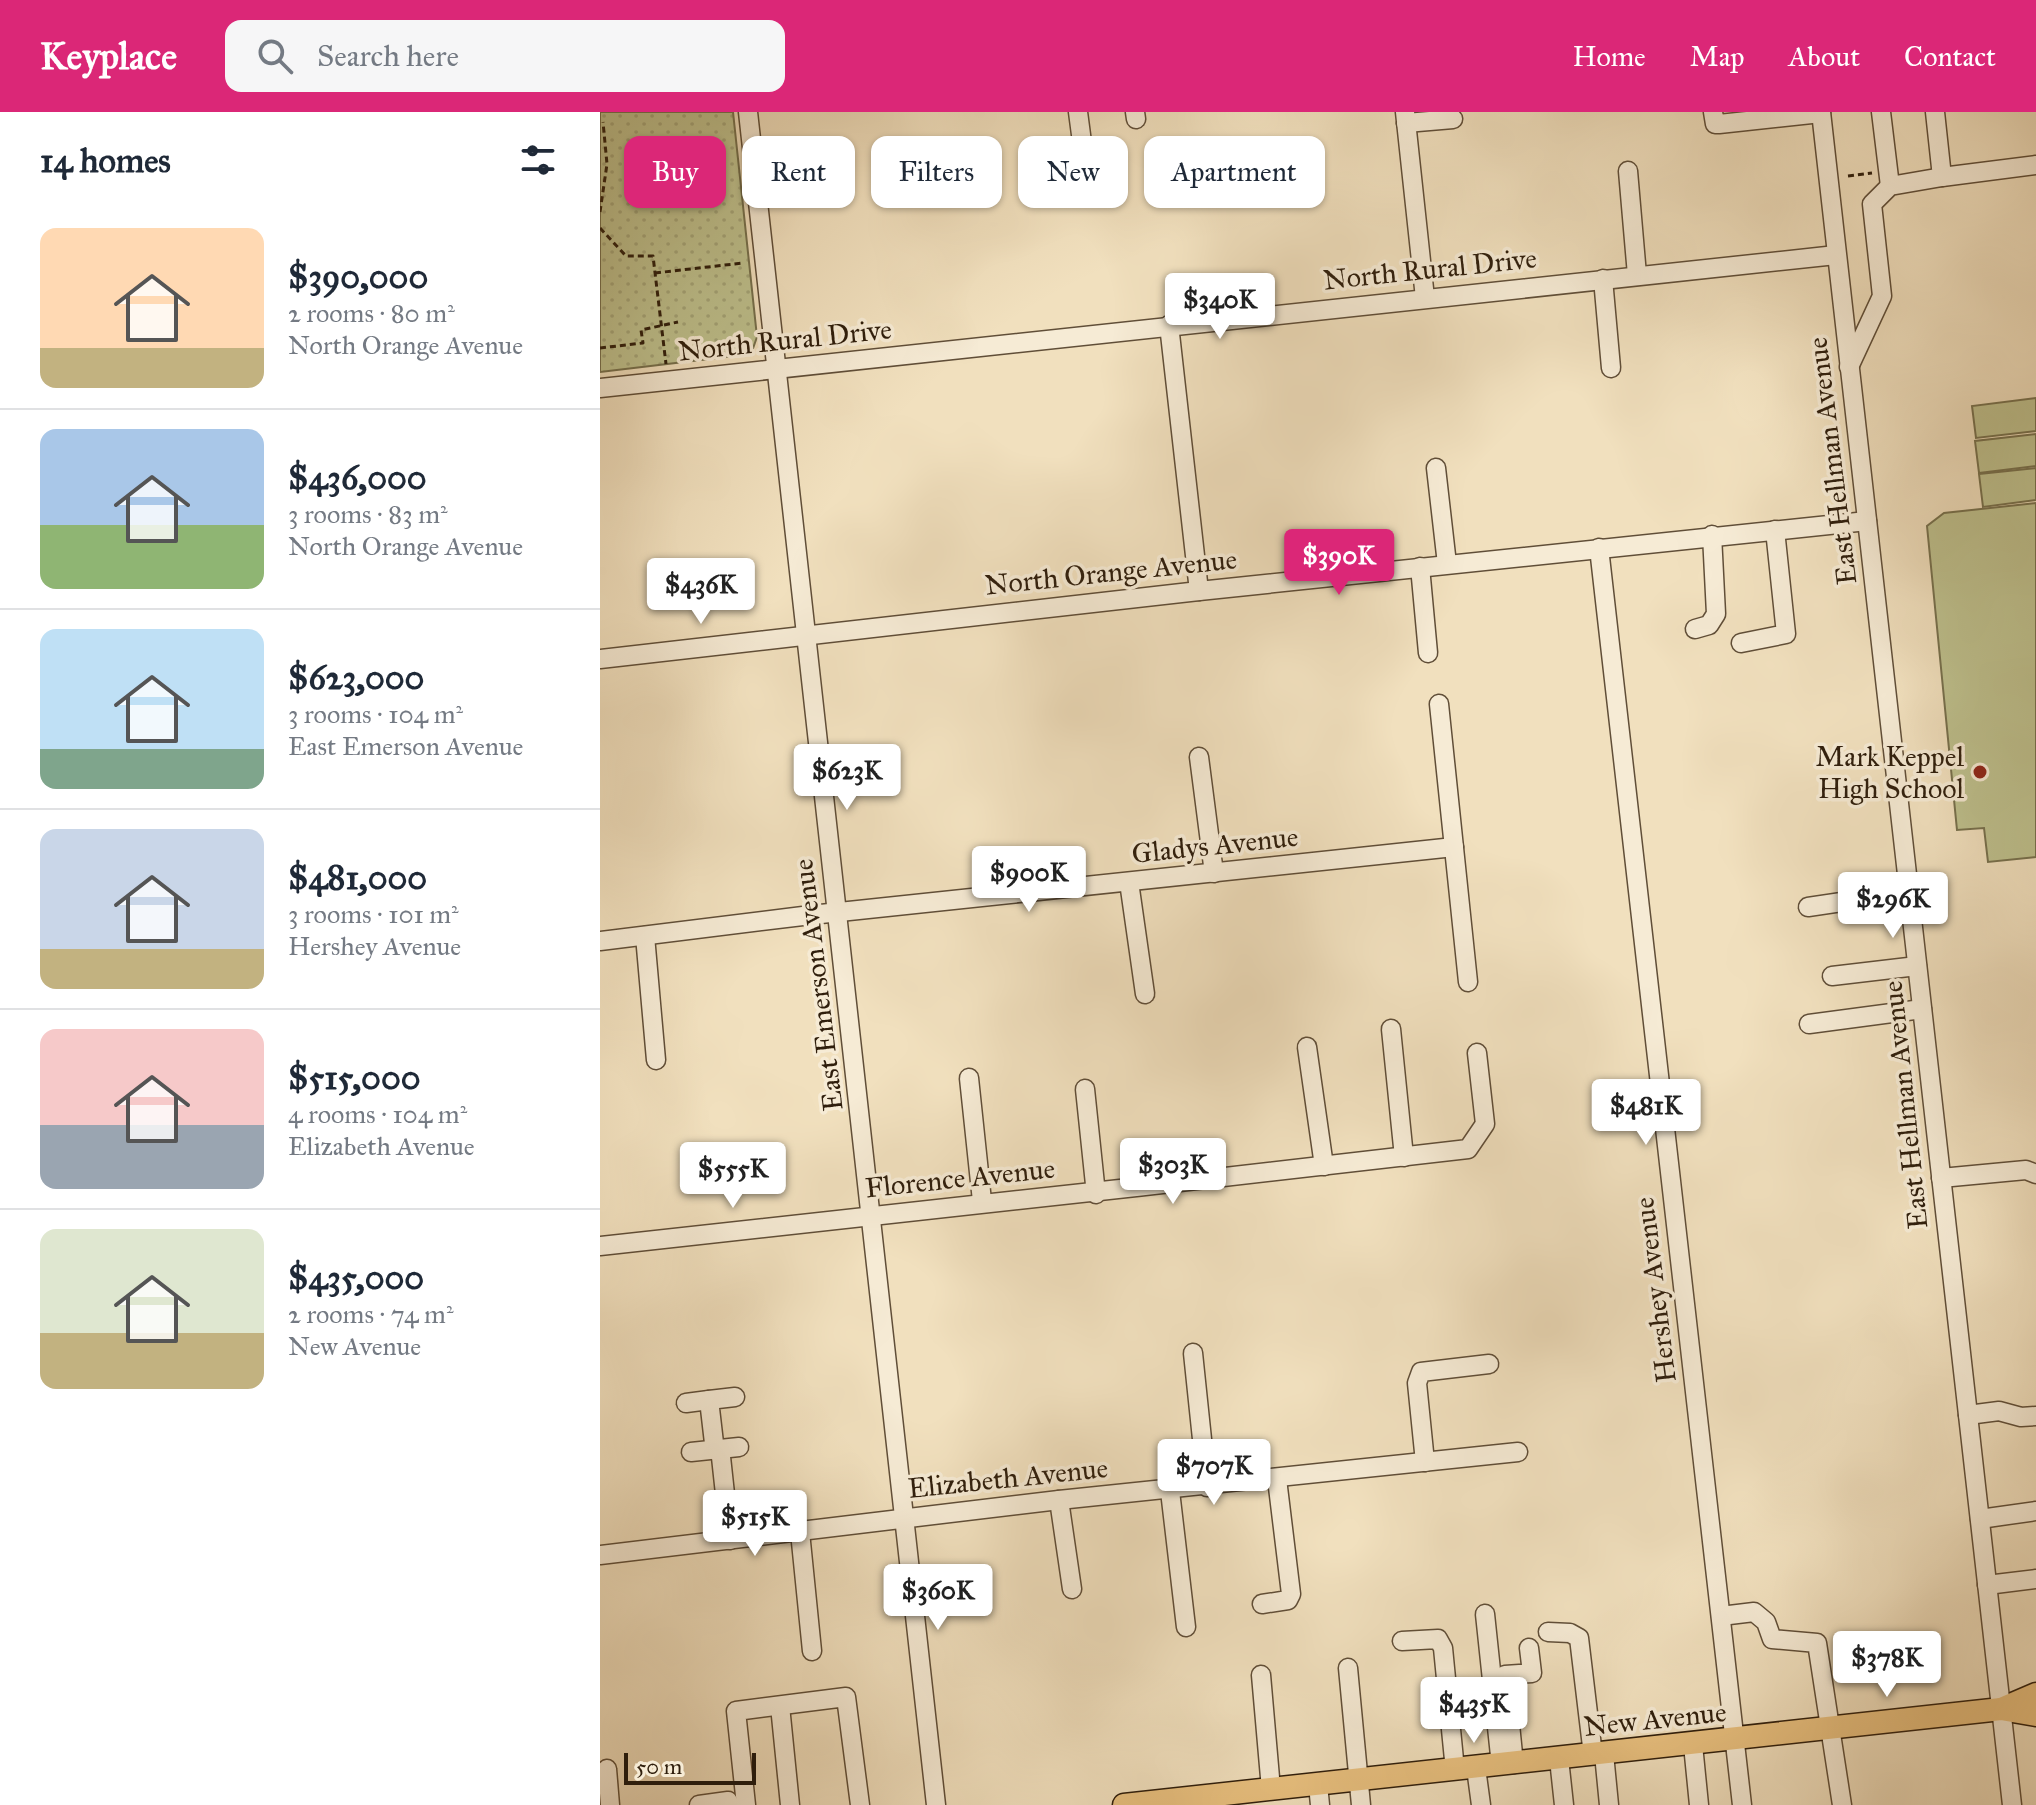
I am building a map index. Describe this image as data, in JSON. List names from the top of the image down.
{
  "streets": {
    "main road": ["New Avenue"],
    "street": [
      "North Rural Drive",
      "East Hellman Avenue",
      "North Orange Avenue",
      "Gladys Avenue",
      "East Emerson Avenue",
      "Florence Avenue",
      "Hershey Avenue",
      "Elizabeth Avenue"
    ]
  },
  "crossings": [
    ["North Rural Drive", "East Hellman Avenue"],
    ["North Rural Drive", "East Emerson Avenue"],
    ["East Hellman Avenue", "North Orange Avenue"],
    ["East Hellman Avenue", "New Avenue"],
    ["North Orange Avenue", "East Emerson Avenue"],
    ["North Orange Avenue", "Hershey Avenue"],
    ["Gladys Avenue", "East Emerson Avenue"],
    ["East Emerson Avenue", "Florence Avenue"],
    ["East Emerson Avenue", "Elizabeth Avenue"],
    ["Hershey Avenue", "New Avenue"]
  ],
  "places": ["Mark Keppel High School"],
  "scale_bar": "50 m",
  "page": {
    "header": "Keyplace",
    "search": "Search here",
    "nav": [
      "Home",
      "Map",
      "About",
      "Contact"
    ],
    "heading": "14 homes",
    "chip": [
      "Buy",
      "Rent",
      "Filters",
      "New",
      "Apartment"
    ],
    "list": [
      {
        "name": "$390,000",
        "note": "2 rooms · 80 m² · North Orange Avenue"
      },
      {
        "name": "$436,000",
        "note": "3 rooms · 83 m² · North Orange Avenue"
      },
      {
        "name": "$623,000",
        "note": "3 rooms · 104 m² · East Emerson Avenue"
      },
      {
        "name": "$481,000",
        "note": "3 rooms · 101 m² · Hershey Avenue"
      },
      {
        "name": "$515,000",
        "note": "4 rooms · 104 m² · Elizabeth Avenue"
      },
      {
        "name": "$435,000",
        "note": "2 rooms · 74 m² · New Avenue"
      }
    ],
    "price": [
      "$340K",
      "$390K",
      "$436K",
      "$623K",
      "$900K",
      "$296K",
      "$481K",
      "$303K",
      "$555K",
      "$707K",
      "$515K",
      "$360K",
      "$378K",
      "$435K"
    ],
    "scale": "50 m"
  }
}
